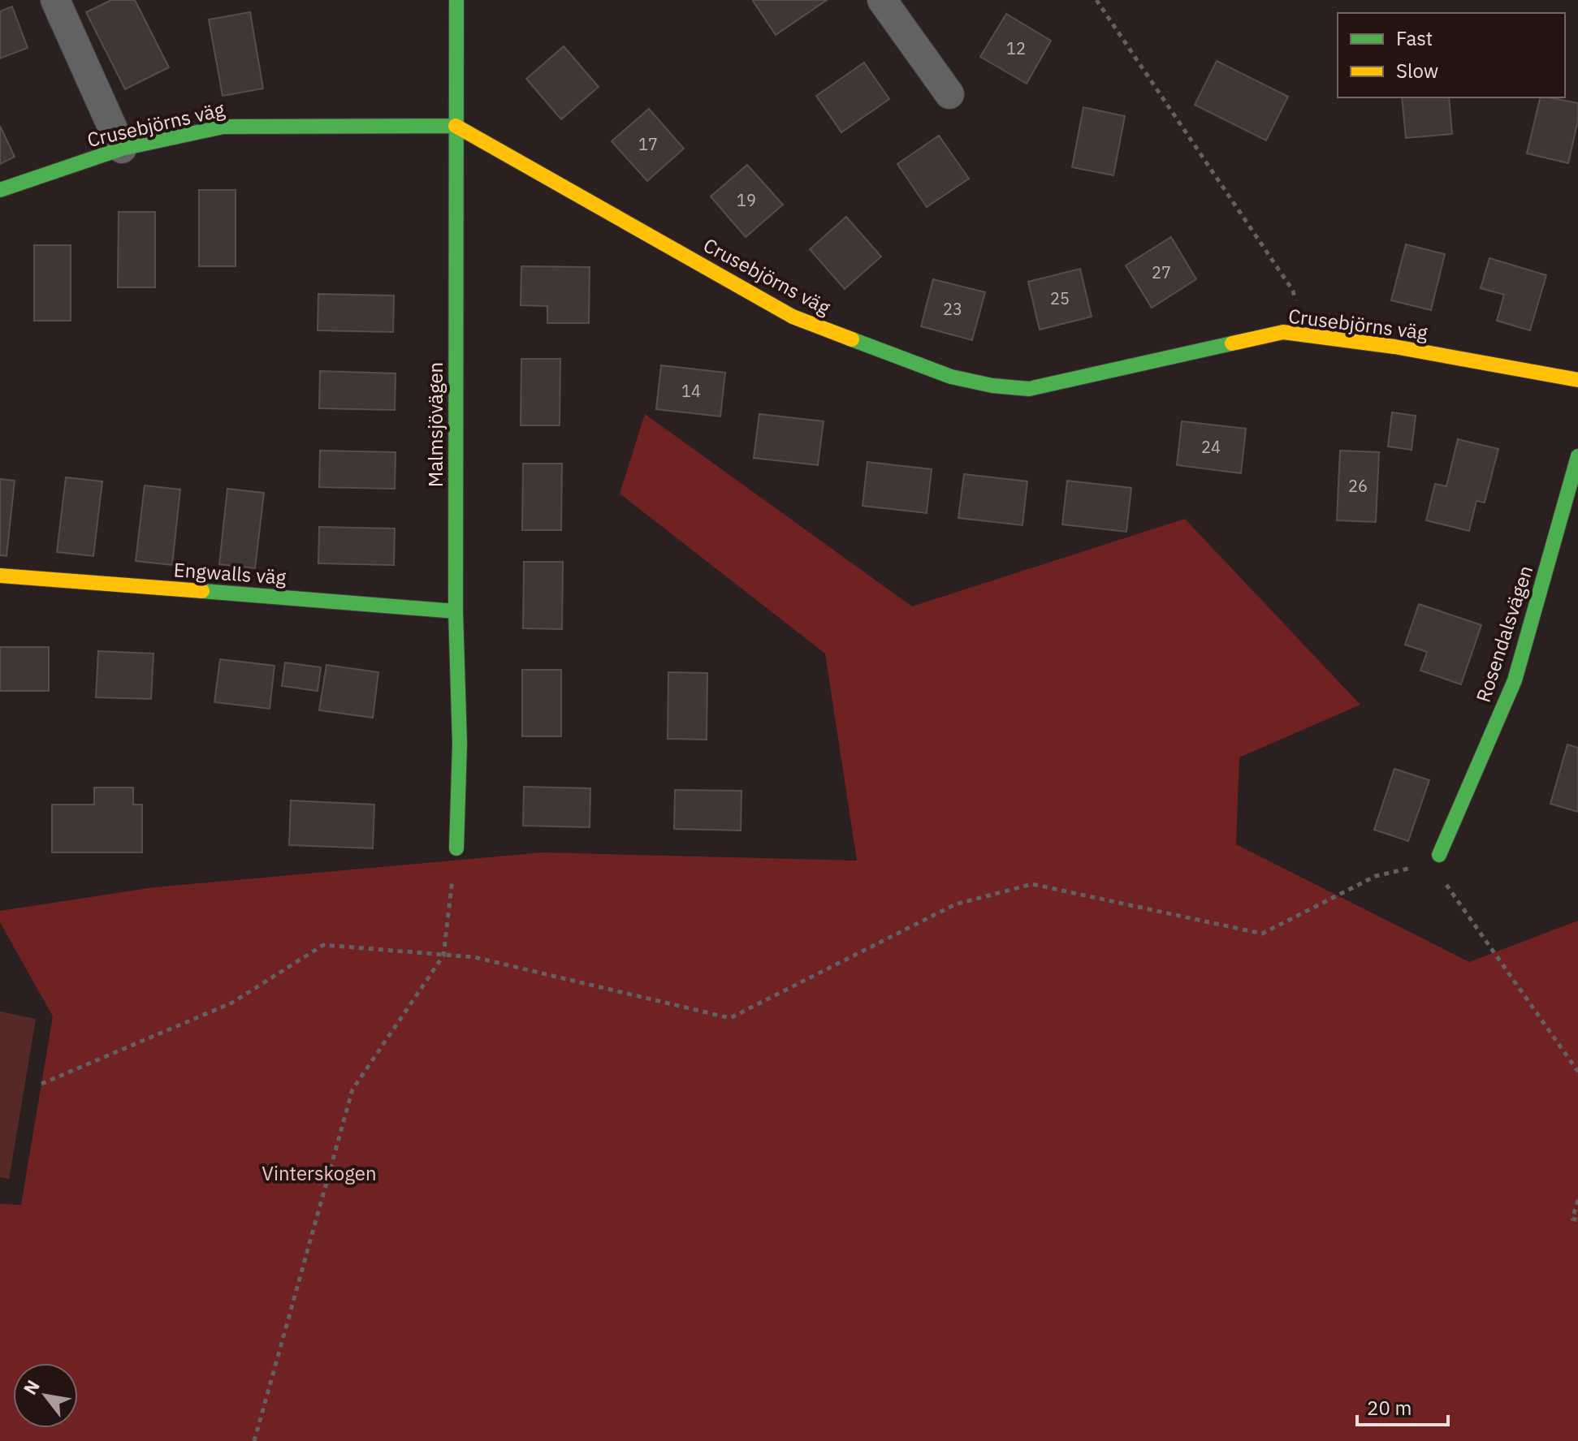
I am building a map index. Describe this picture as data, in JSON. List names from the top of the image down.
{
  "streets": {
    "street": [
      "Crusebjörns väg",
      "Malmsjövägen",
      "Engwalls väg",
      "Rosendalsvägen"
    ]
  },
  "crossings": [
    ["Crusebjörns väg", "Malmsjövägen"],
    ["Malmsjövägen", "Engwalls väg"]
  ],
  "parks": ["Vinterskogen"],
  "house_numbers": [
    "12",
    "17",
    "19",
    "27",
    "25",
    "23",
    "14",
    "24",
    "26"
  ],
  "legend": ["Fast", "Slow"],
  "scale_bar": "20 m",
  "north": "top left"
}
